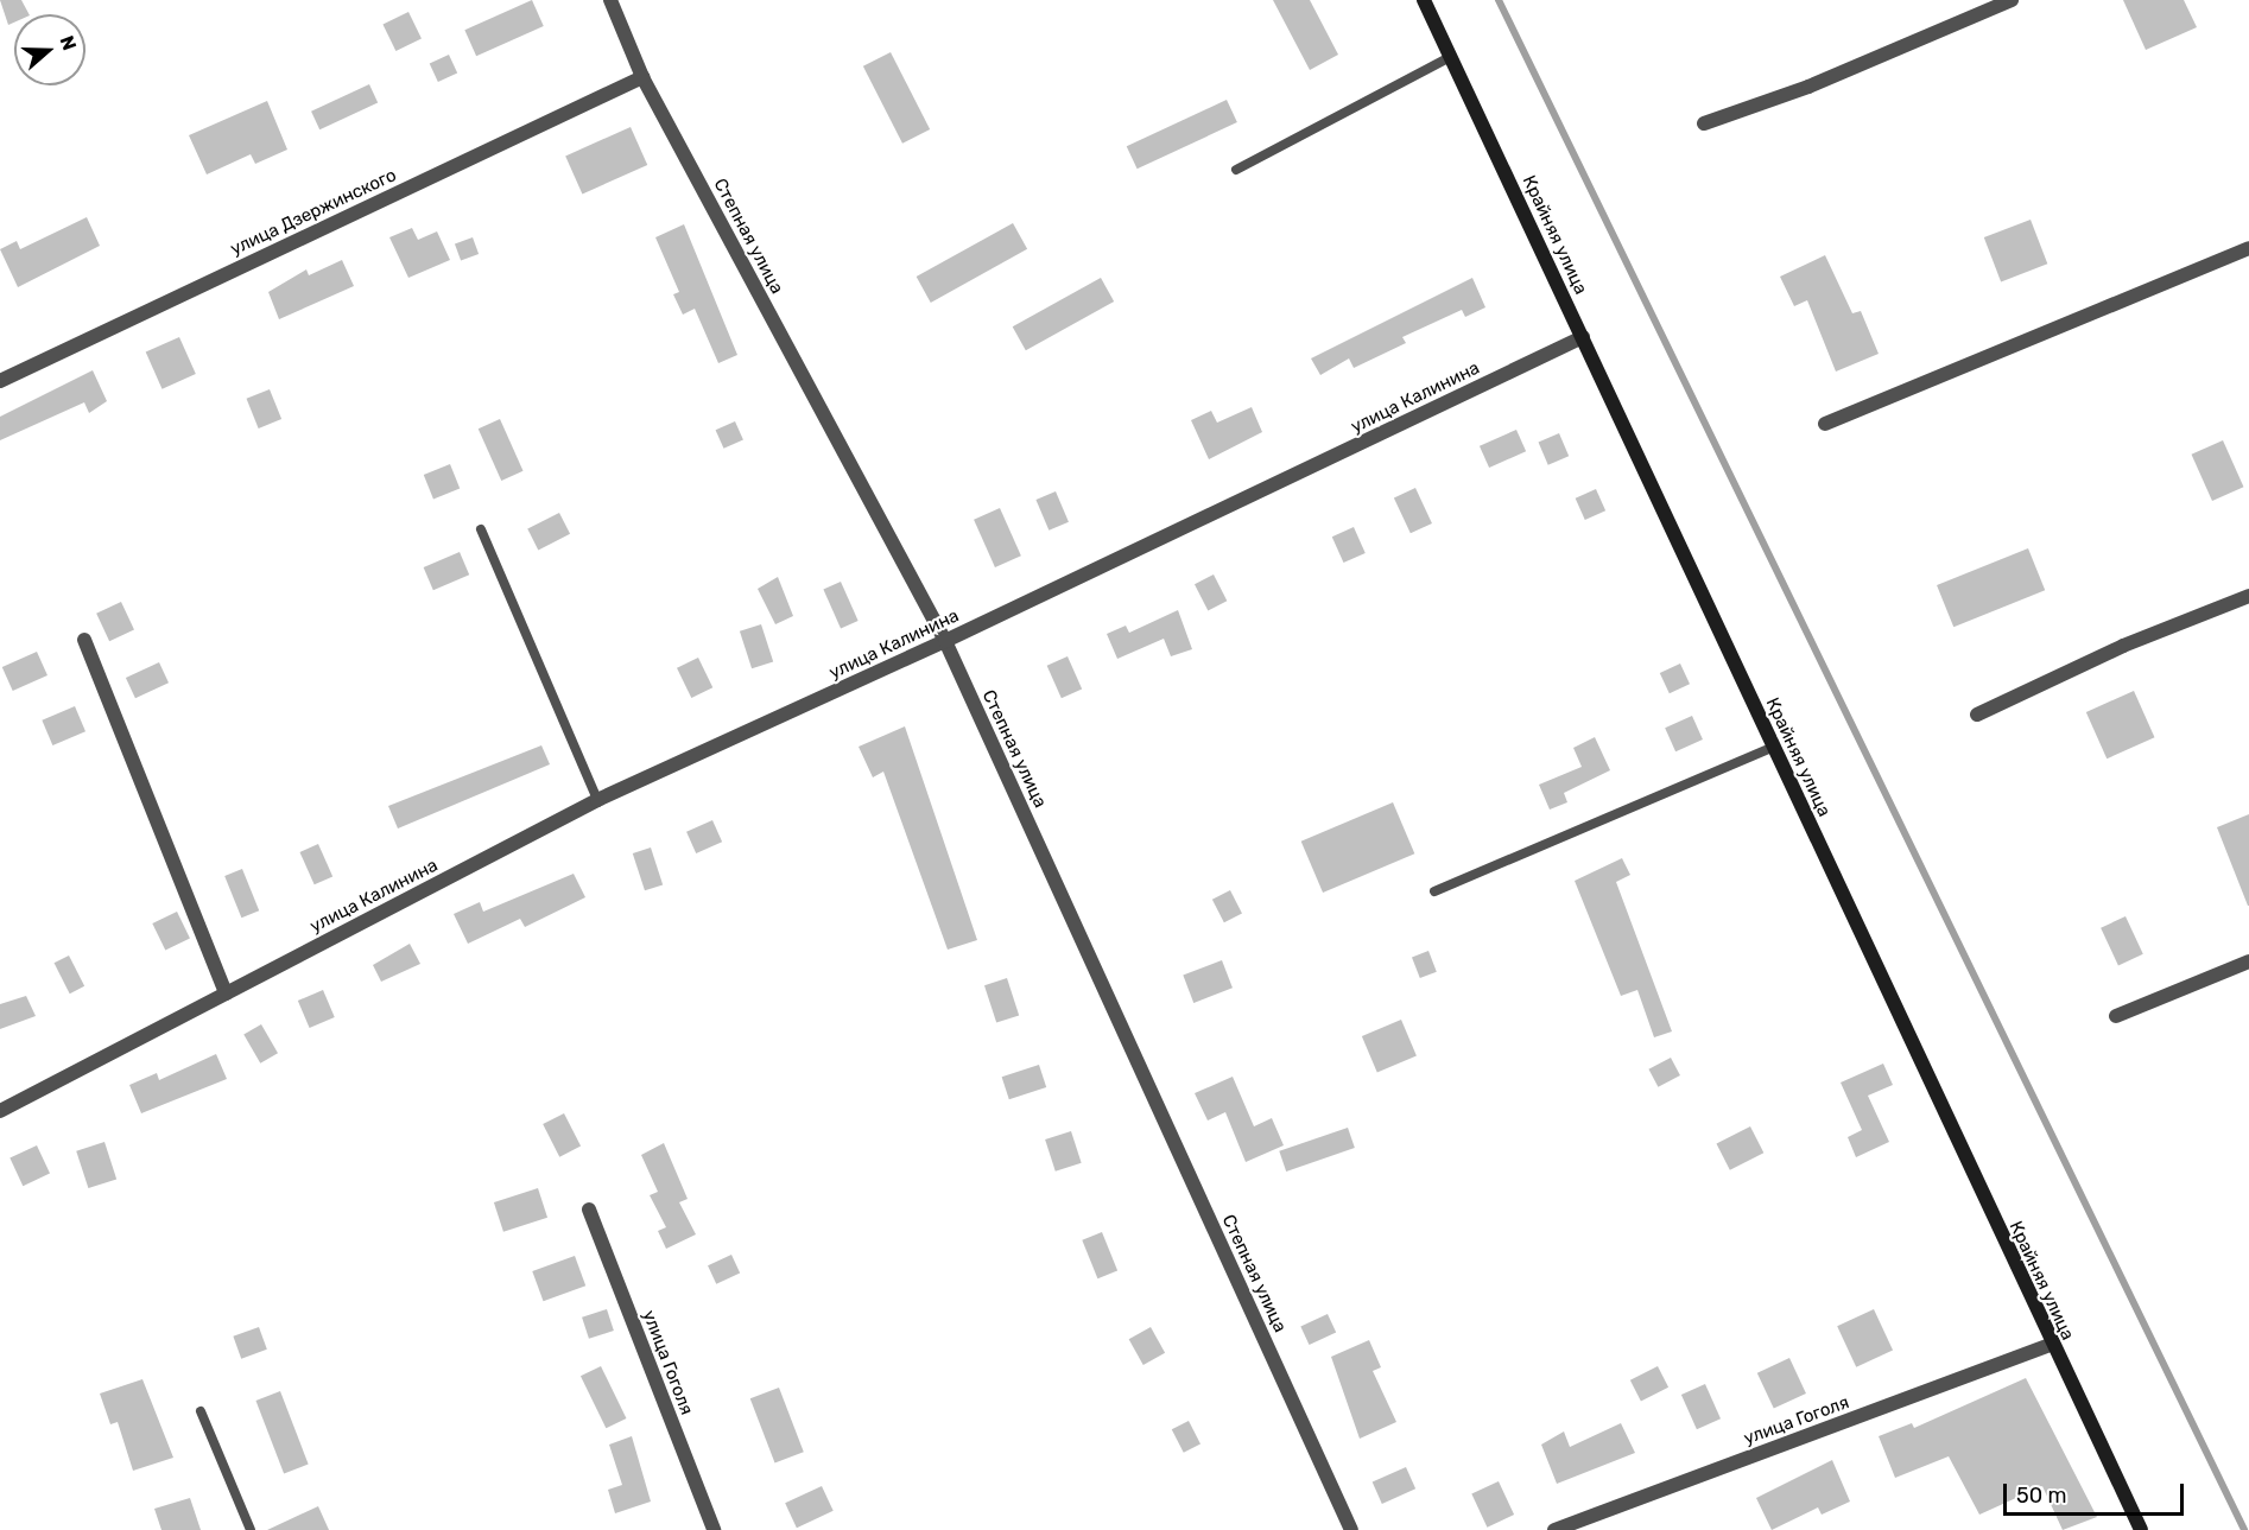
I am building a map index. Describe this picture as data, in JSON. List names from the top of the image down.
{
  "streets": {
    "main road": ["Крайняя улица"],
    "street": [
      "улица Дзержинского",
      "Степная улица",
      "улица Калинина",
      "улица Гоголя"
    ]
  },
  "crossings": [
    ["улица Дзержинского", "Степная улица"],
    ["Крайняя улица", "улица Калинина"],
    ["Крайняя улица", "улица Гоголя"],
    ["Степная улица", "улица Калинина"]
  ],
  "scale_bar": "50 m",
  "north": "right"
}
